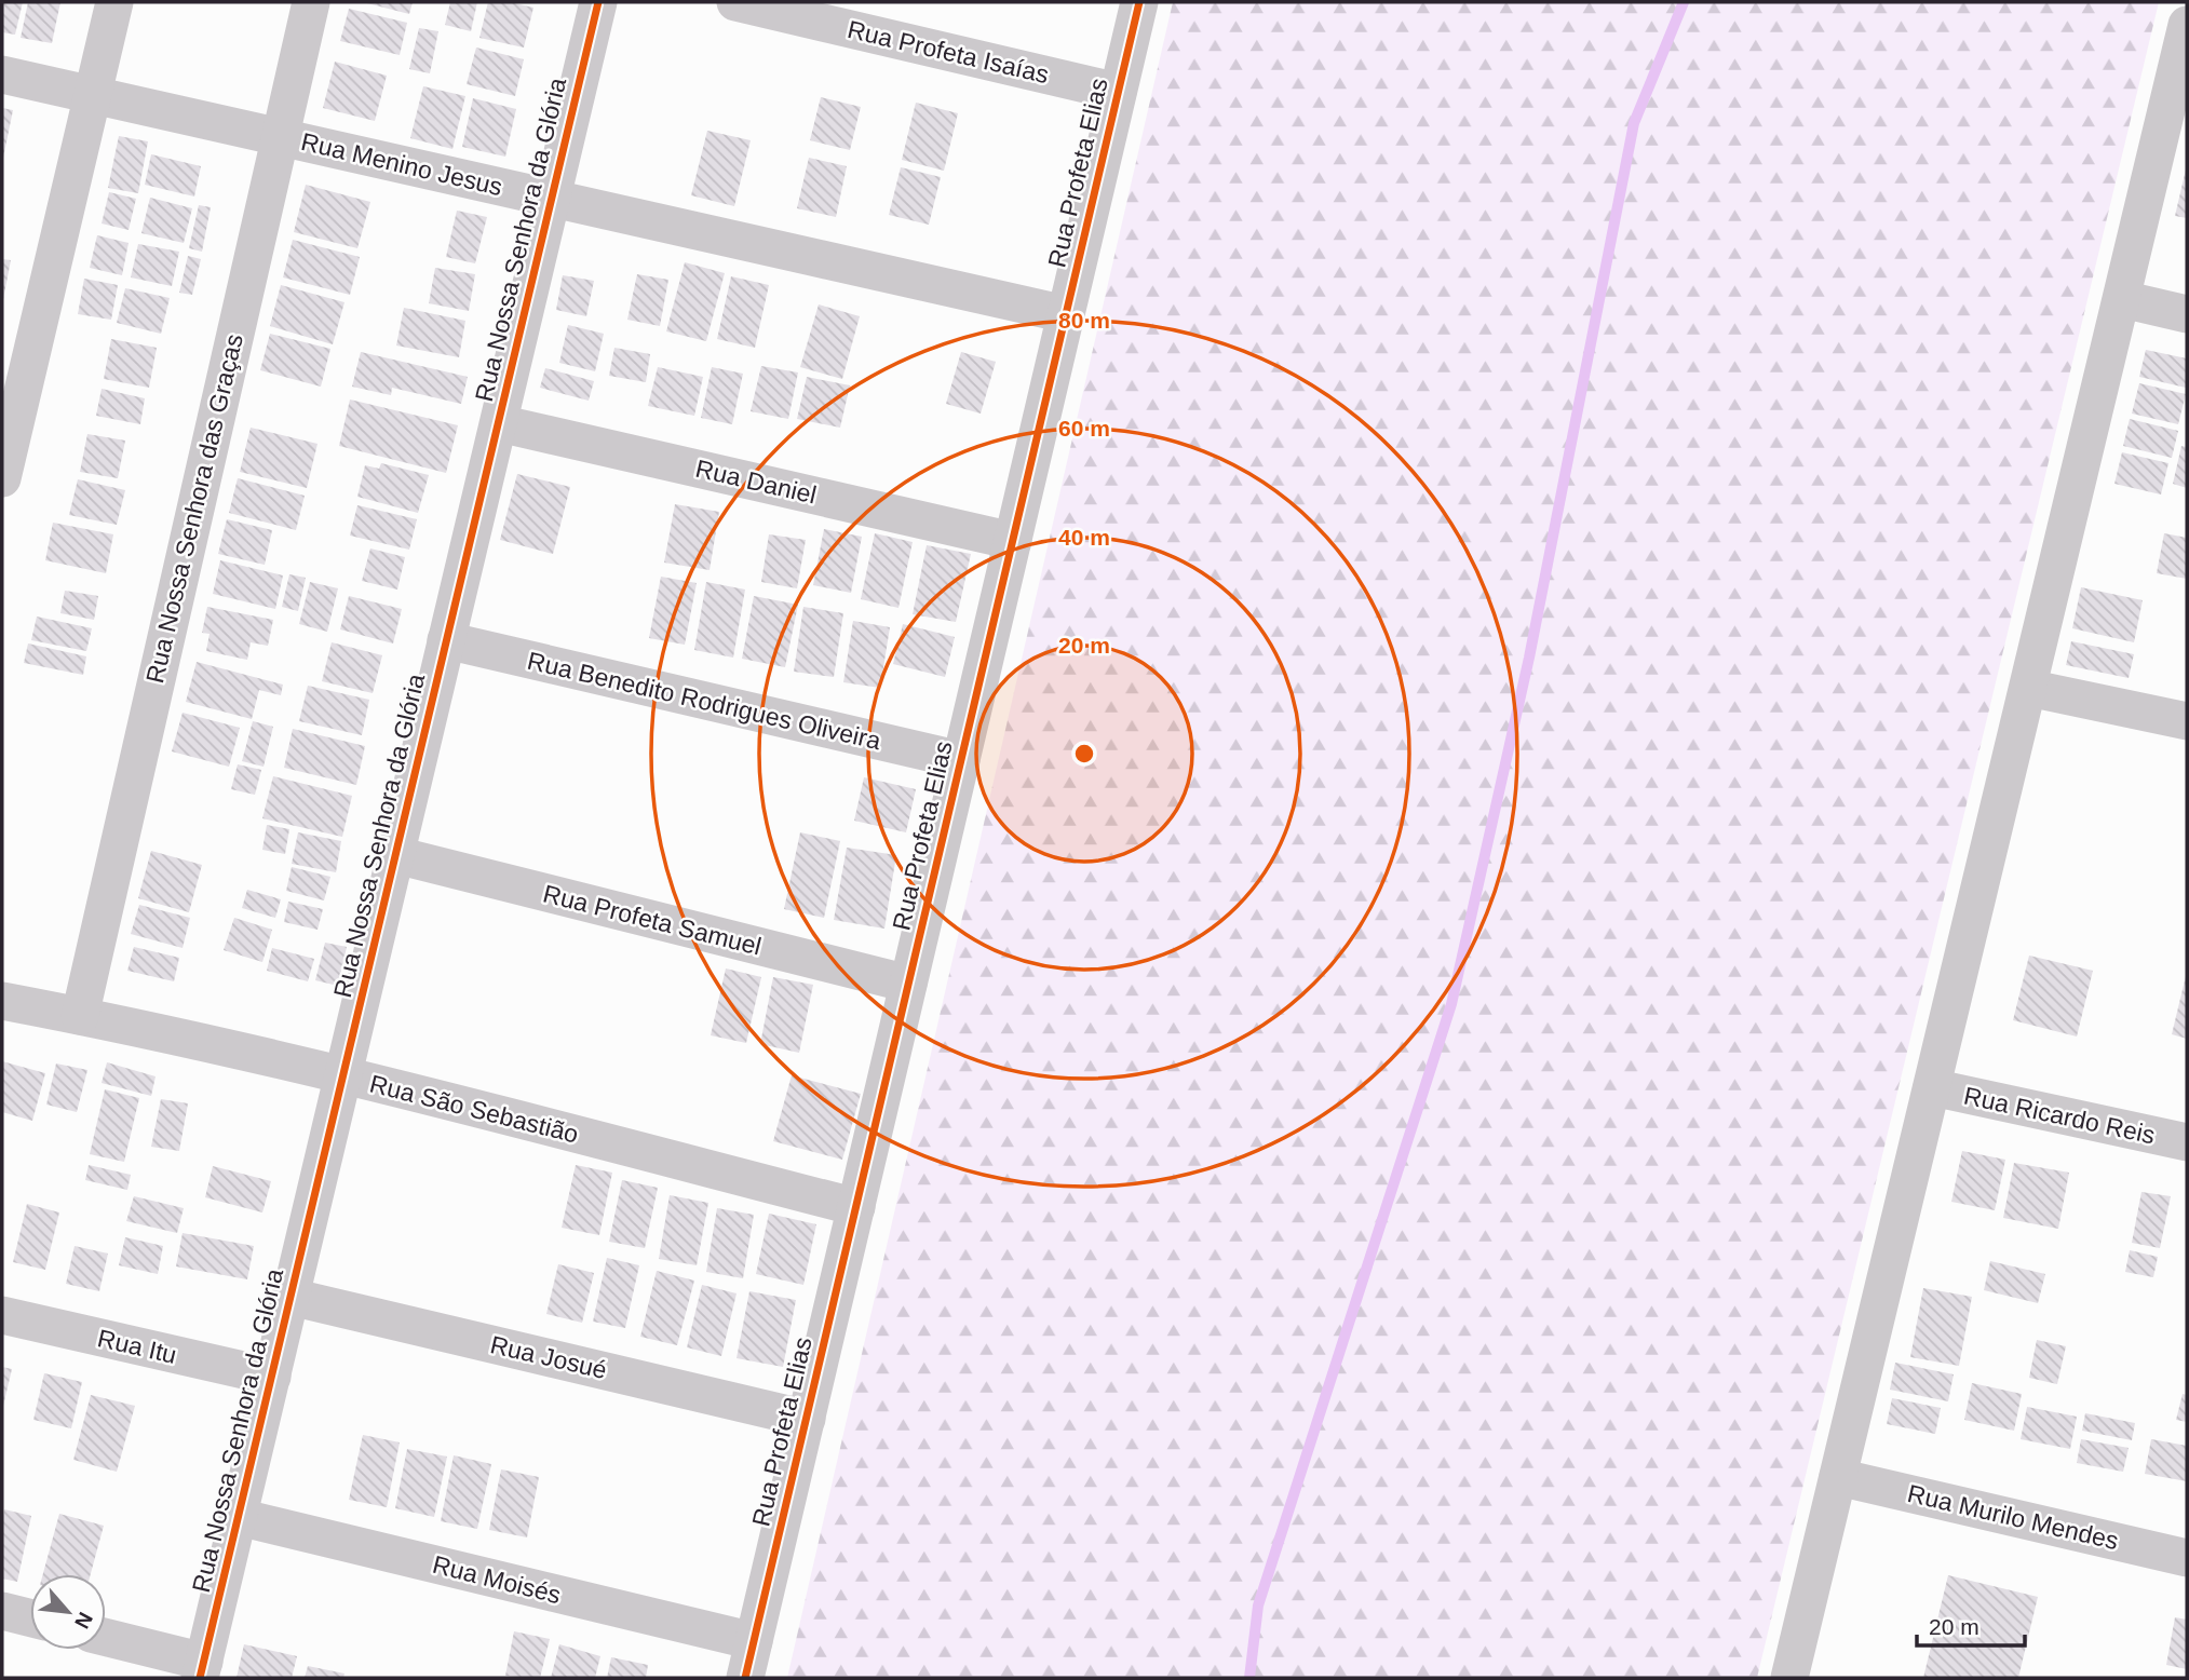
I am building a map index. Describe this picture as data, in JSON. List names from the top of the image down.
{
  "streets": {
    "street": [
      "Rua Profeta Isaías",
      "Rua Menino Jesus",
      "Rua Profeta Elias",
      "Rua Nossa Senhora da Glória",
      "Rua Daniel",
      "Rua Nossa Senhora das Graças",
      "Rua Benedito Rodrigues Oliveira",
      "Rua Profeta Samuel",
      "Rua São Sebastião",
      "Rua Ricardo Reis",
      "Rua Itu",
      "Rua Josué",
      "Rua Murilo Mendes",
      "Rua Moisés"
    ]
  },
  "crossings": [
    ["Rua Profeta Isaías", "Rua Profeta Elias"],
    ["Rua Menino Jesus", "Rua Profeta Elias"],
    ["Rua Menino Jesus", "Rua Nossa Senhora da Glória"],
    ["Rua Menino Jesus", "Rua Nossa Senhora das Graças"],
    ["Rua Profeta Elias", "Rua Daniel"],
    ["Rua Profeta Elias", "Rua Benedito Rodrigues Oliveira"],
    ["Rua Profeta Elias", "Rua Profeta Samuel"],
    ["Rua Profeta Elias", "Rua São Sebastião"],
    ["Rua Profeta Elias", "Rua Josué"],
    ["Rua Profeta Elias", "Rua Moisés"],
    ["Rua Nossa Senhora da Glória", "Rua Daniel"],
    ["Rua Nossa Senhora da Glória", "Rua Benedito Rodrigues Oliveira"],
    ["Rua Nossa Senhora da Glória", "Rua Profeta Samuel"],
    ["Rua Nossa Senhora da Glória", "Rua São Sebastião"],
    ["Rua Nossa Senhora da Glória", "Rua Itu"],
    ["Rua Nossa Senhora da Glória", "Rua Josué"],
    ["Rua Nossa Senhora da Glória", "Rua Moisés"],
    ["Rua Nossa Senhora das Graças", "Rua São Sebastião"]
  ],
  "scale_bar": "20 m",
  "north": "bottom right",
  "rings": [
    "80 m",
    "60 m",
    "40 m",
    "20 m"
  ]
}
